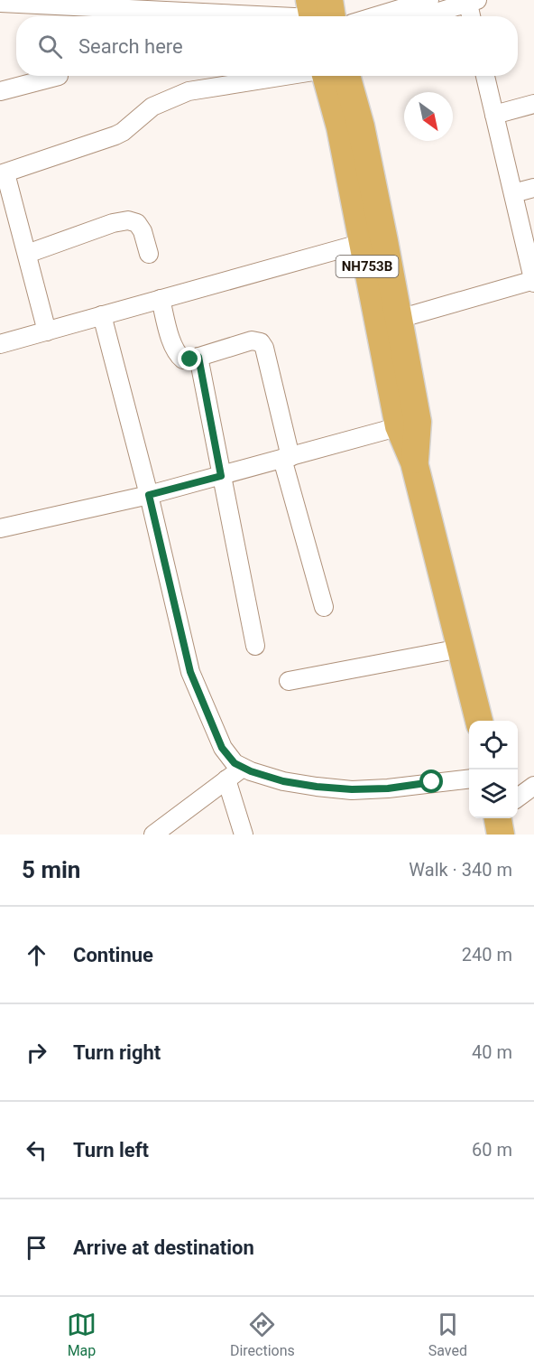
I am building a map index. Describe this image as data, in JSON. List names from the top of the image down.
{
  "streets": {
    "highway": ["NH753B"]
  },
  "north": "bottom right",
  "page": {
    "search": "Search here",
    "heading": ["5 min", "Walk · 340 m"],
    "list": [
      ["Continue", "240 m"],
      ["Turn right", "40 m"],
      ["Turn left", "60 m"],
      "Arrive at destination"
    ],
    "nav": ["Map", "Directions", "Saved"]
  }
}
